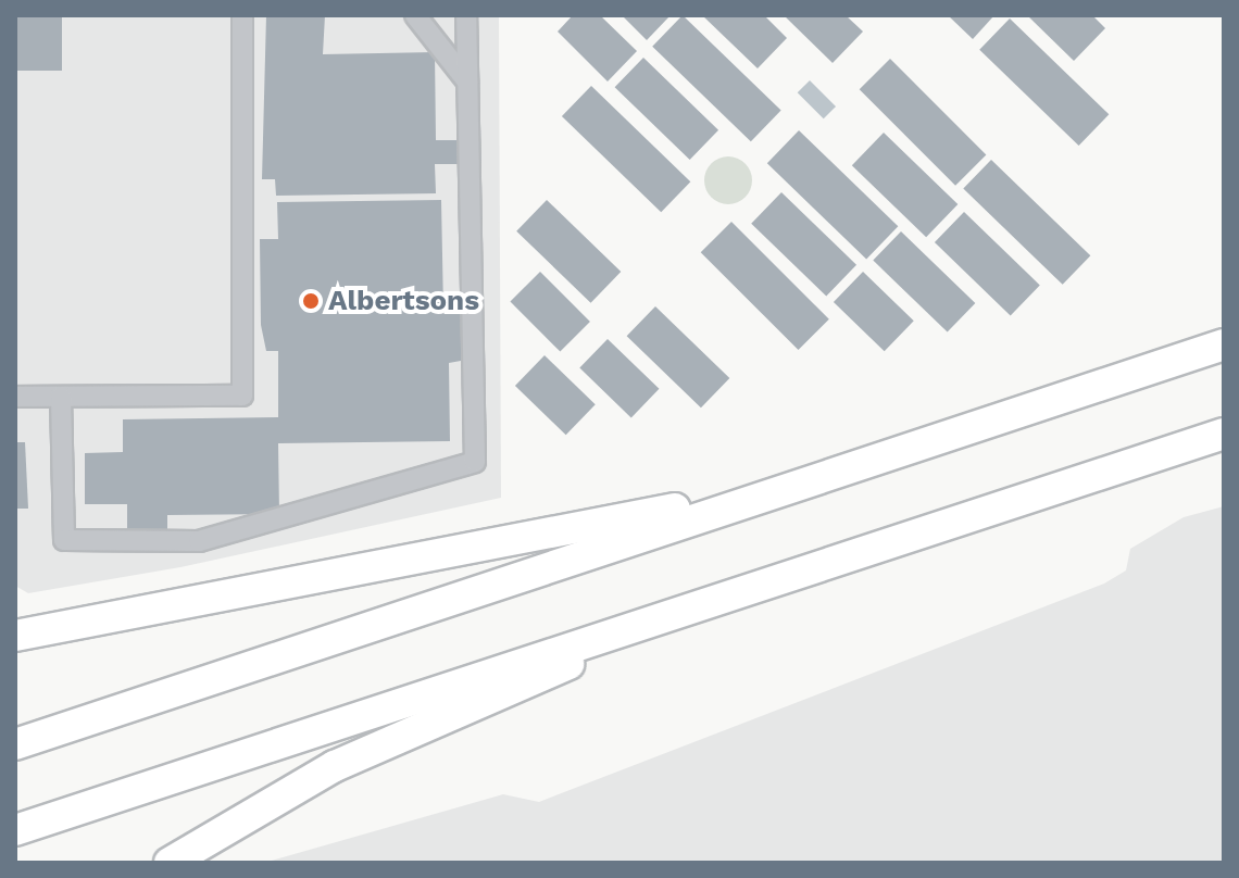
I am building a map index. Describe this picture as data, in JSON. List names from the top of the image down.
{
  "places": ["Albertsons"]
}
